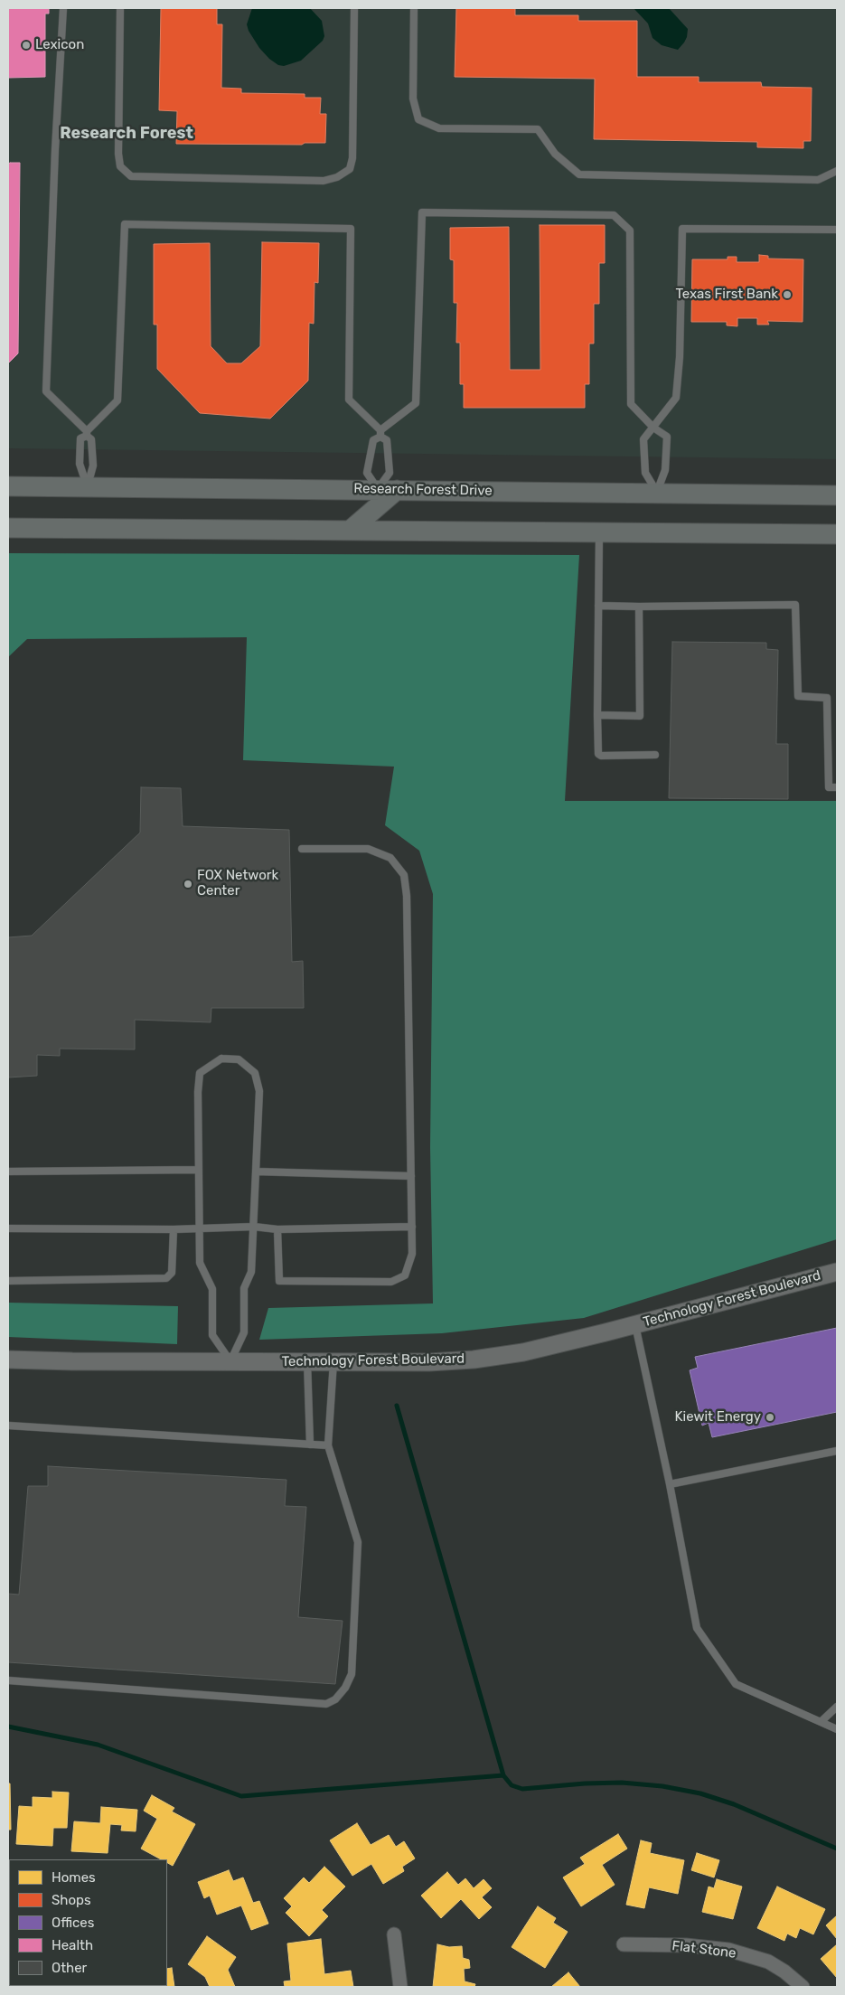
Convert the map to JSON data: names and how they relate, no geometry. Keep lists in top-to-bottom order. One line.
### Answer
{"streets":{"main road":["Research Forest Drive"],"street":["Technology Forest Boulevard","Flat Stone"]},"districts":["Research Forest"],"places":["Lexicon","Texas First Bank","FOX Network Center","Kiewit Energy"],"legend":["Homes","Shops","Offices","Health","Other"]}
